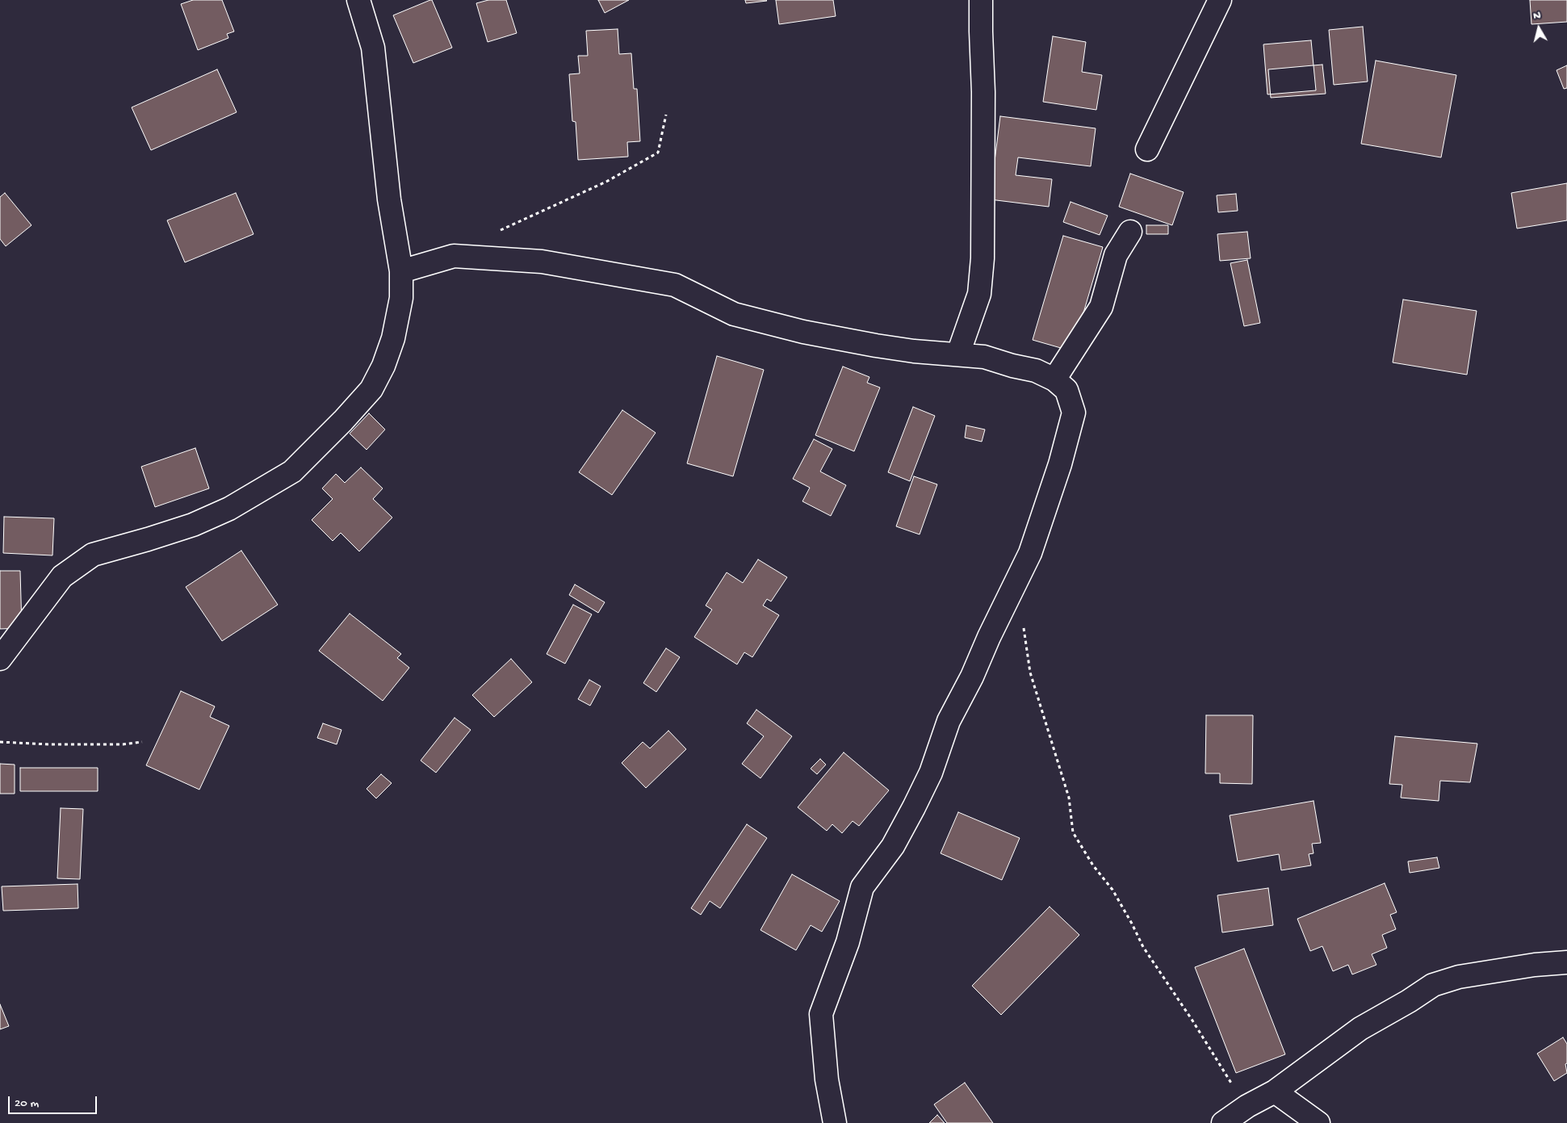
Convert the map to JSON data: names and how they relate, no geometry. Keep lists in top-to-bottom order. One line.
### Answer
{"scale_bar":"20 m","north":"top"}
